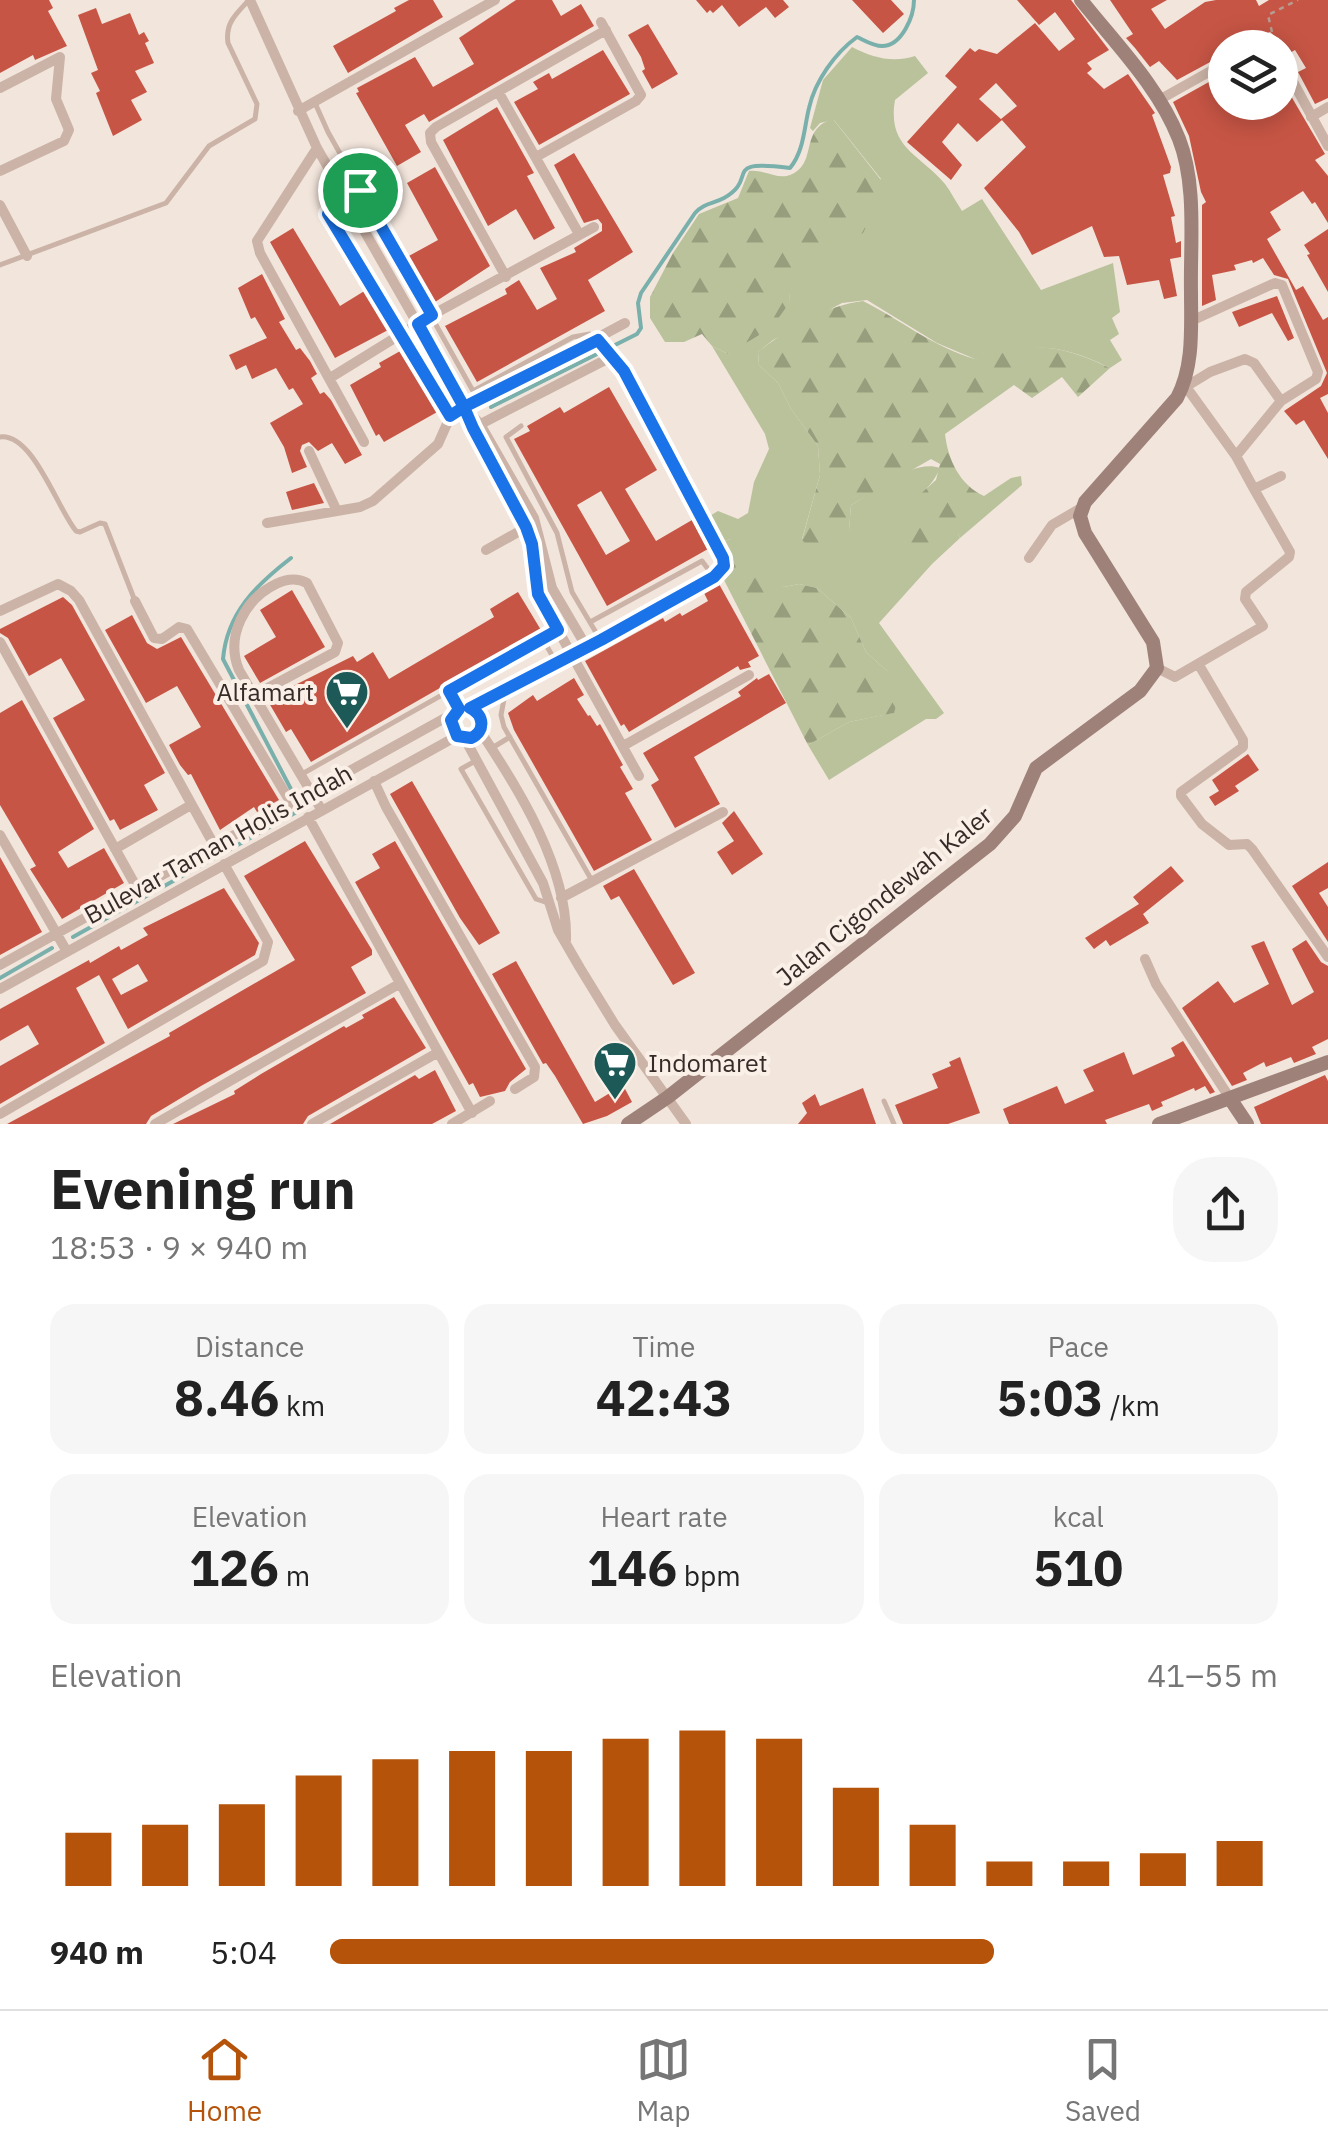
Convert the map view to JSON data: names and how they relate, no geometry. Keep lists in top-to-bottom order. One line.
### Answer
{"streets":{"main road":["Jalan Cigondewah Kaler"],"street":["Bulevar Taman Holis Indah"]},"places":{"supermarket":["Alfamart","Indomaret"]},"page":{"heading":["Evening run","18:53 · 9 × 940 m"],"stats":[["Distance","8.46 km"],["Time","42:43"],["Pace","5:03 /km"],["Elevation","126 m"],["Heart rate","146 bpm"],["kcal","510"]],"chart":["Elevation","41–55 m"],"list":[{"name":"940 m","note":"5:04"}],"tabs":["Home","Map","Saved"]}}
